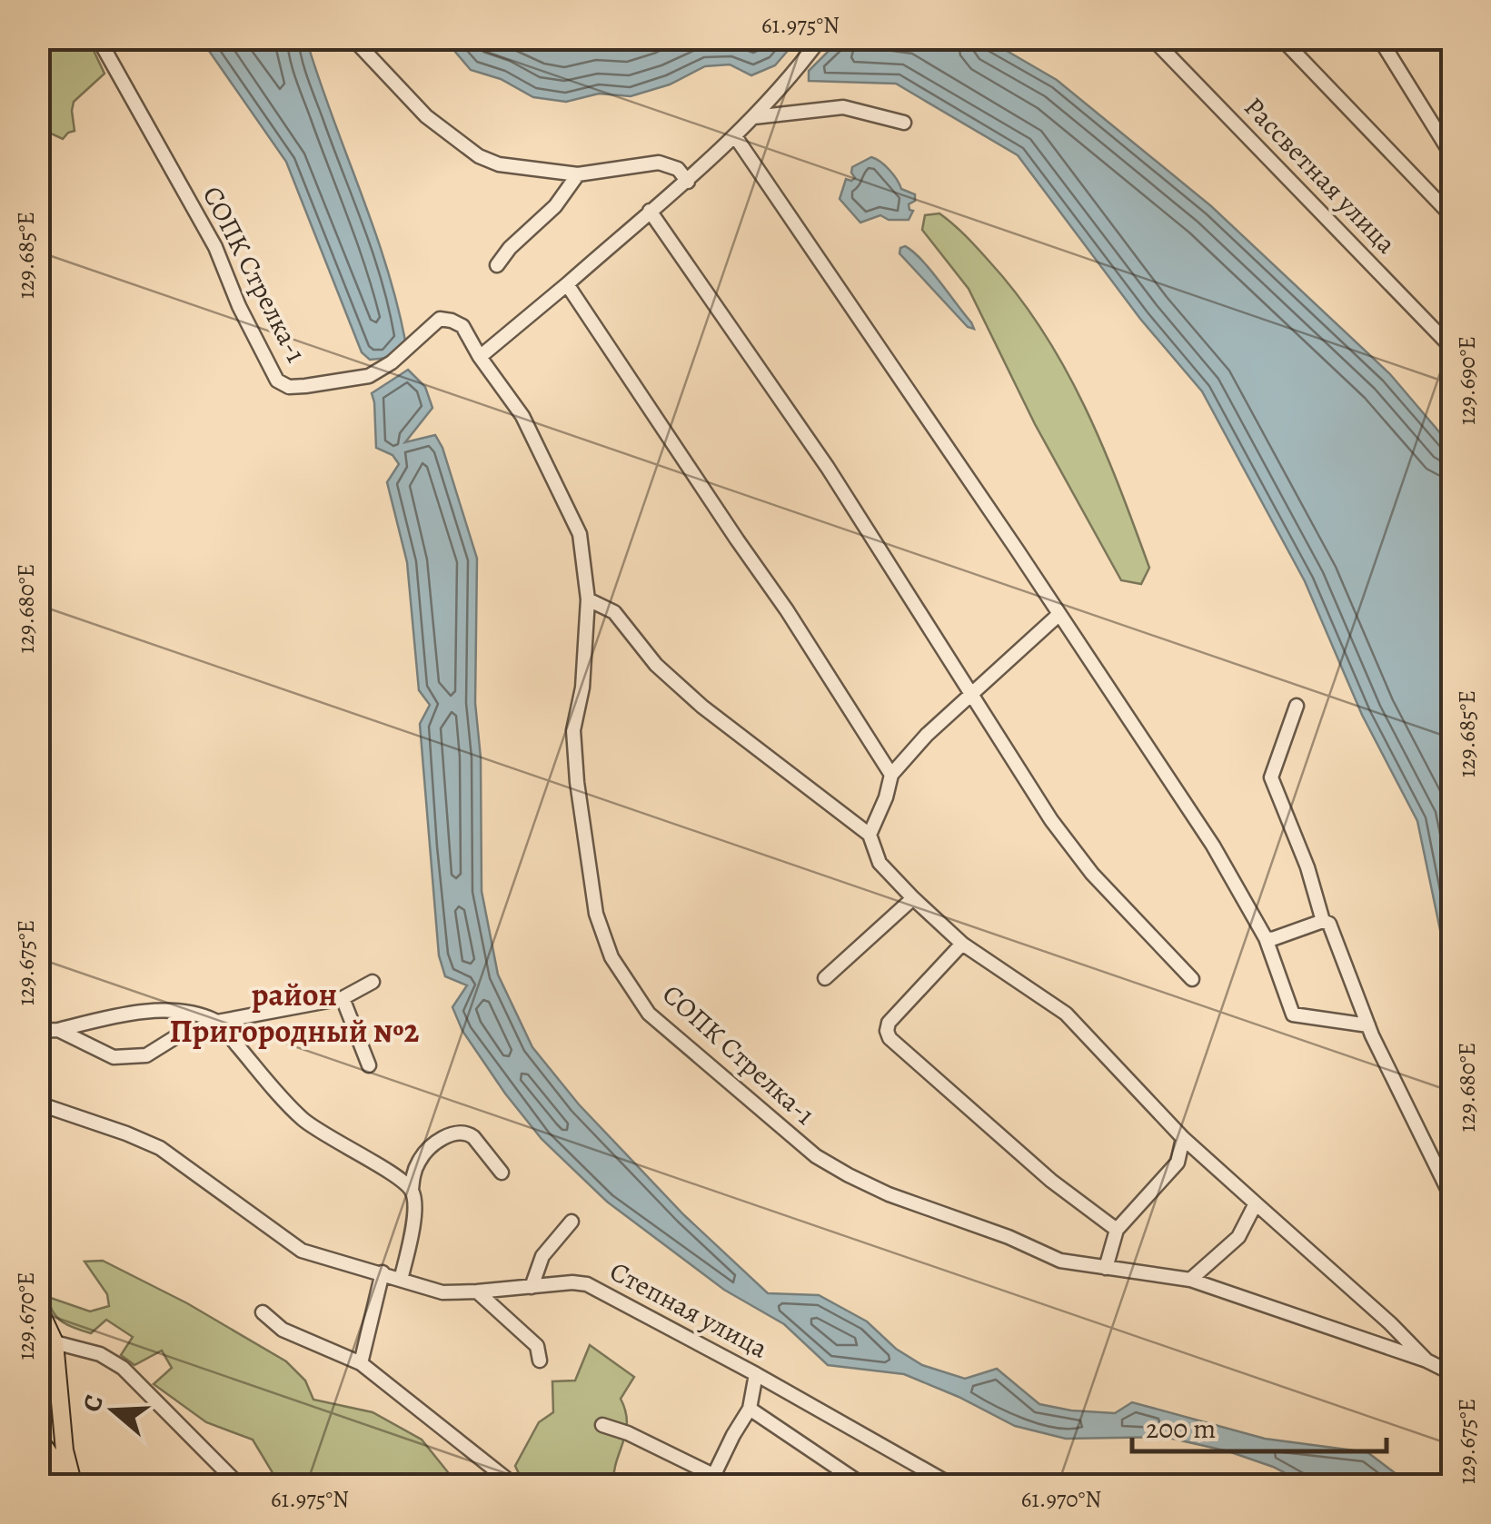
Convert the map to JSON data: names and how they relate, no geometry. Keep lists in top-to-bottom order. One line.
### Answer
{"streets":{"street":["Рассветная улица","СОПК Стрелка-1","Степная улица"]},"districts":["район Пригородный №2"],"scale_bar":"200 m","north":"left","coordinates":["61.975°N","129.685°E","129.690°E","129.680°E","129.675°E","129.670°E","61.970°N"]}
